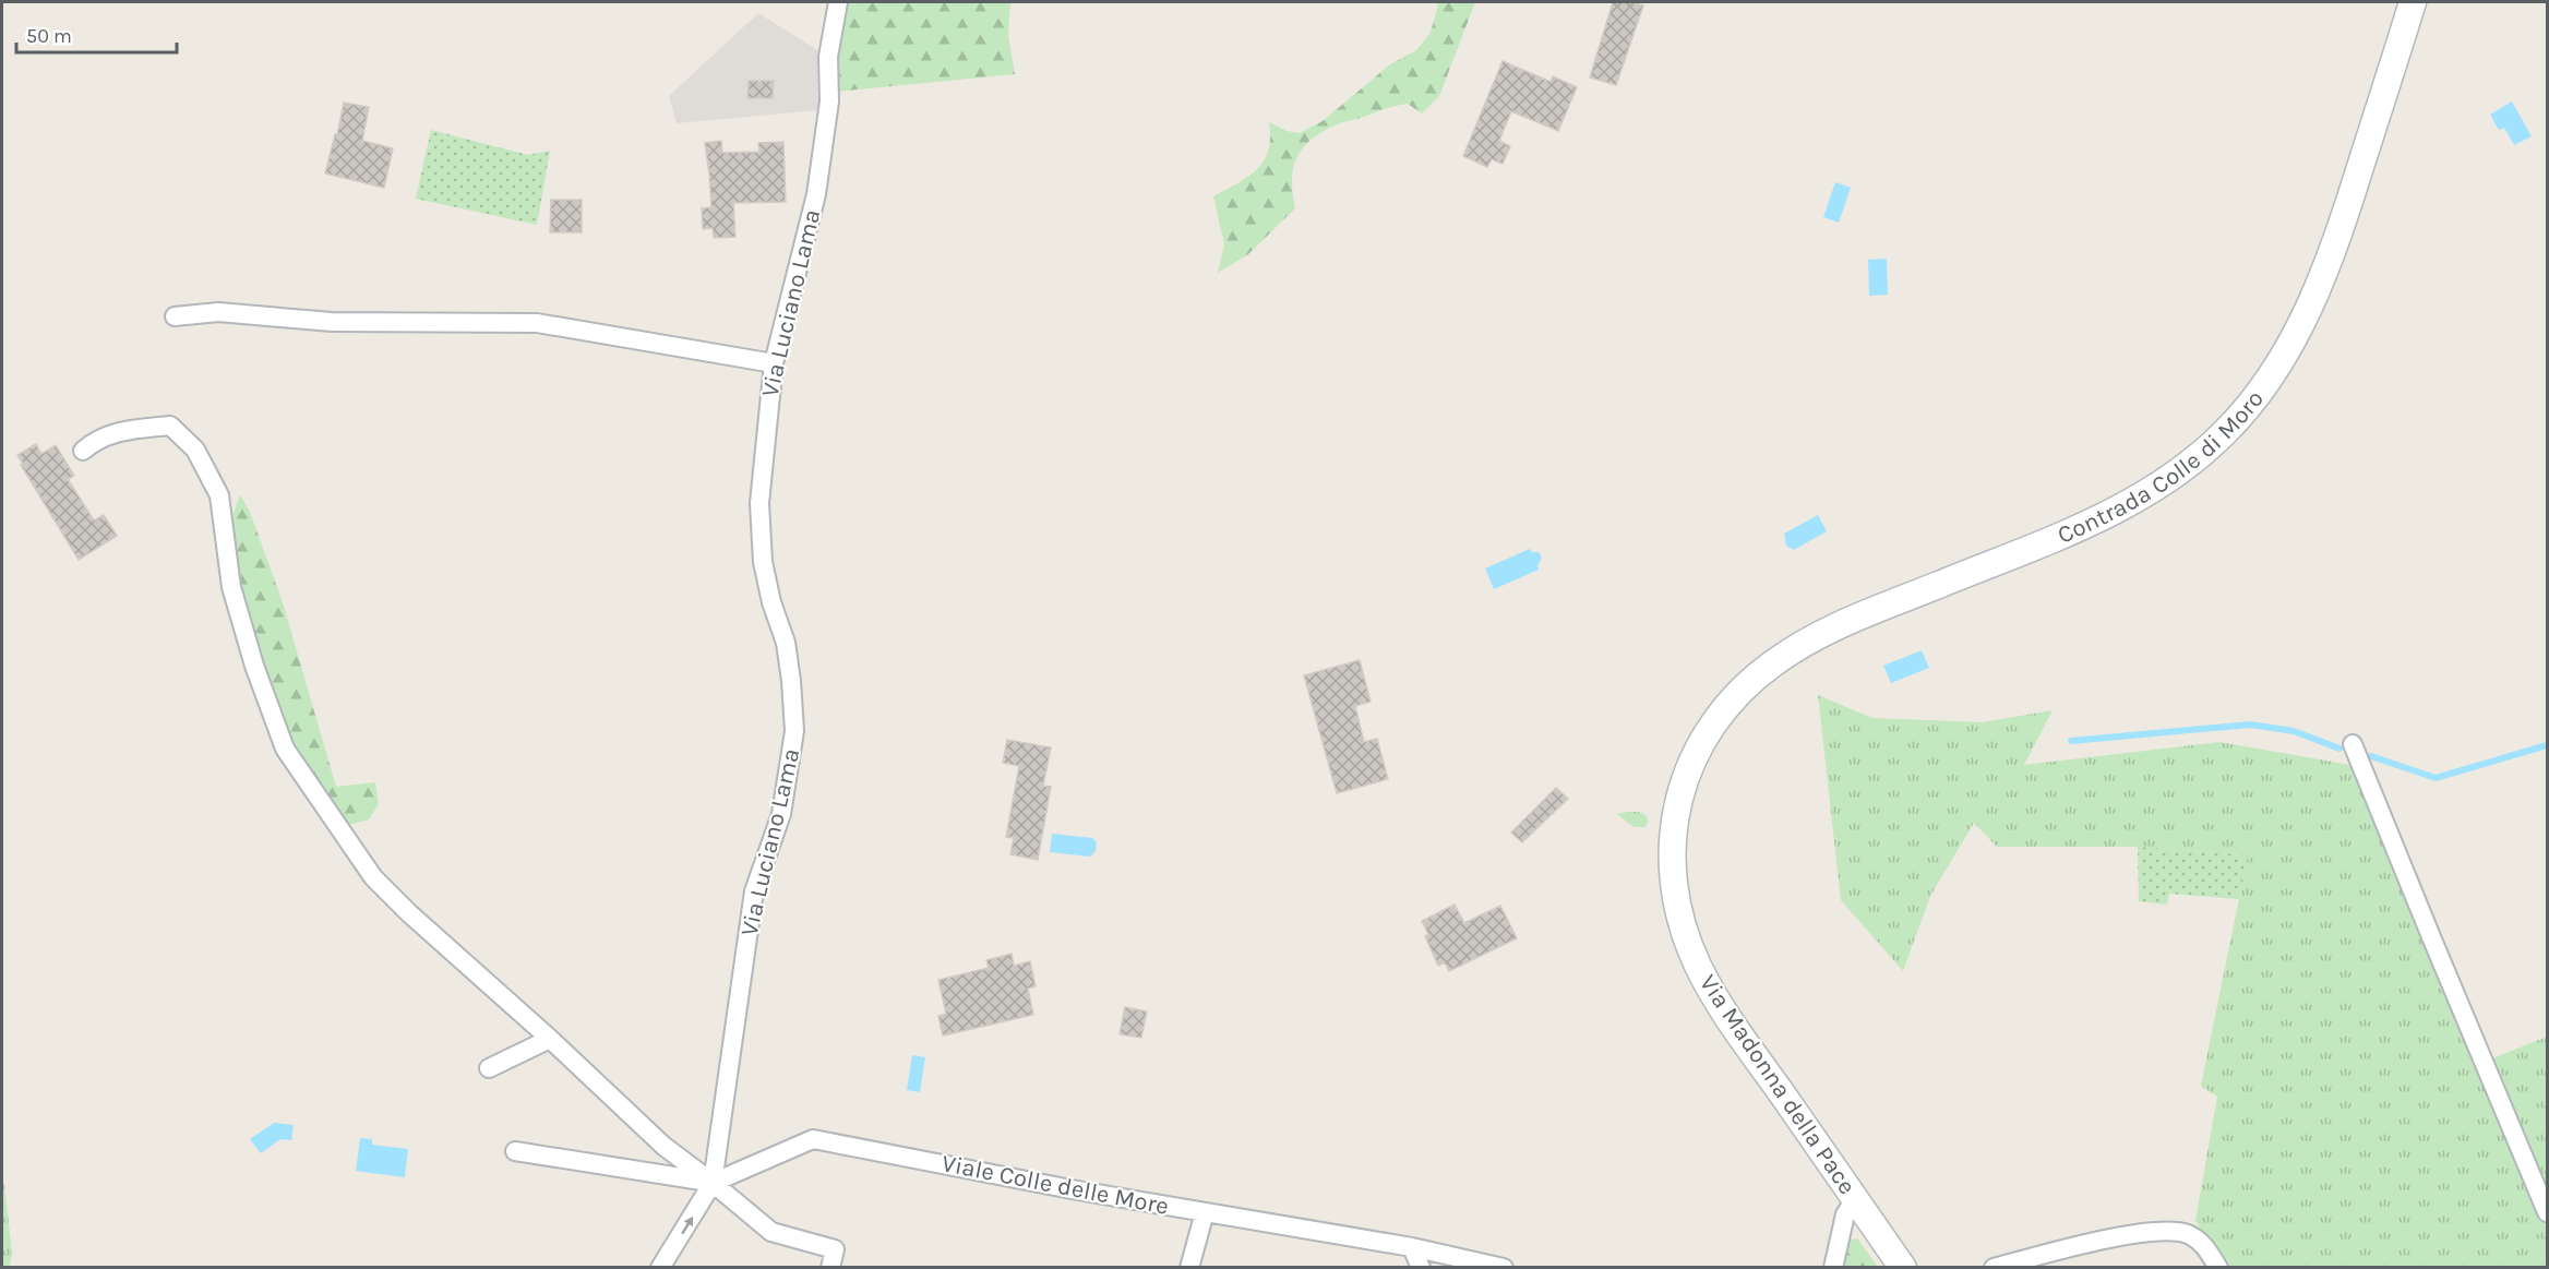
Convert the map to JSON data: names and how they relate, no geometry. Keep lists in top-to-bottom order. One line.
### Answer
{"streets":{"main road":["Contrada Colle di Moro","Via Madonna della Pace"],"street":["Via Luciano Lama","Viale Colle delle More"]},"crossings":[["Via Luciano Lama","Viale Colle delle More"],["Contrada Colle di Moro","Via Madonna della Pace"]],"scale_bar":"50 m"}
